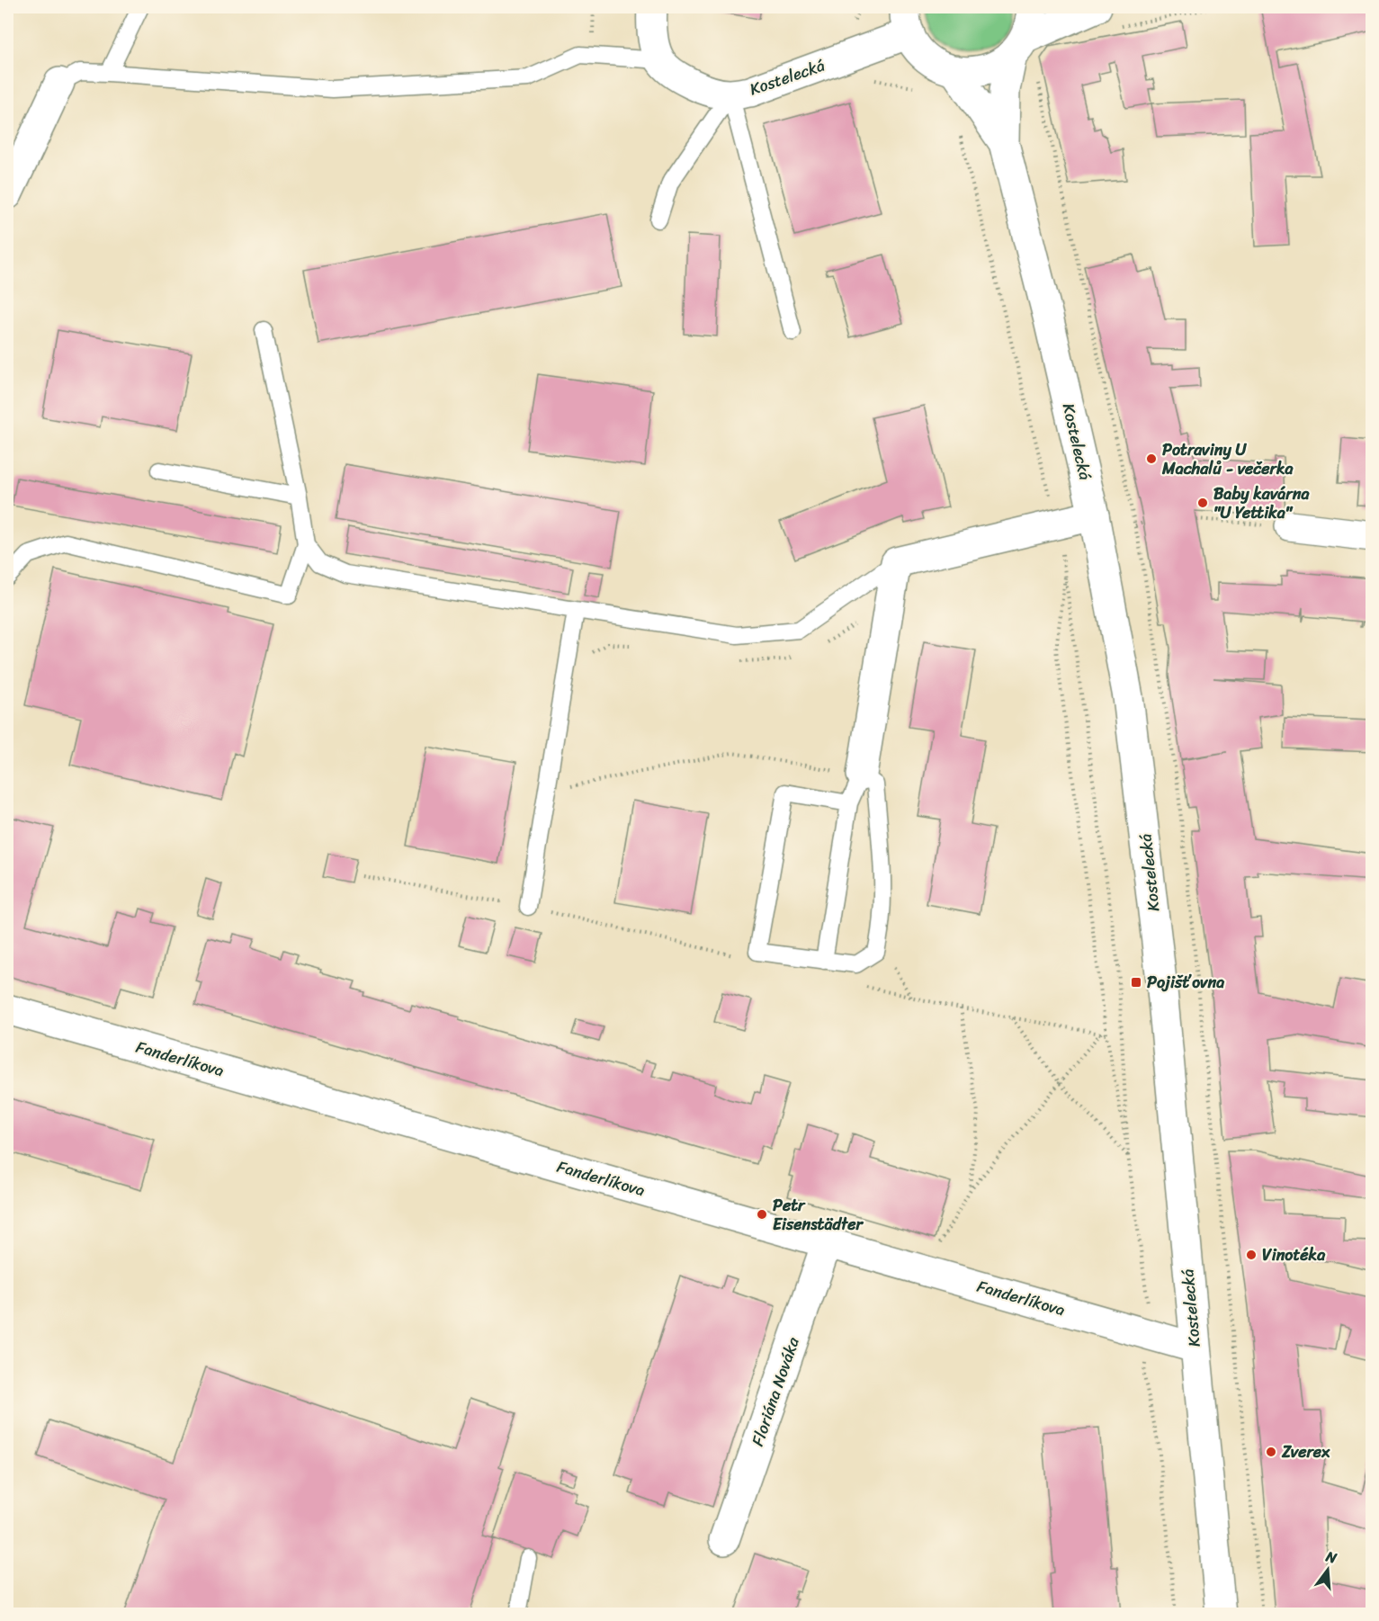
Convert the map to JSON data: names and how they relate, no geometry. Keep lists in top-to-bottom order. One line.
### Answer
{"streets":{"street":["Kostelecká","Fanderlíkova","Floriána Nováka"]},"crossings":[["Kostelecká","Fanderlíkova"],["Fanderlíkova","Floriána Nováka"]],"places":{"other":["Potraviny U Machalů - večerka","Baby kavárna \"U Yettika\"","Petr Eisenstädter","Vinotéka","Zverex"],"transit":["Pojišťovna"]},"north":"top"}
